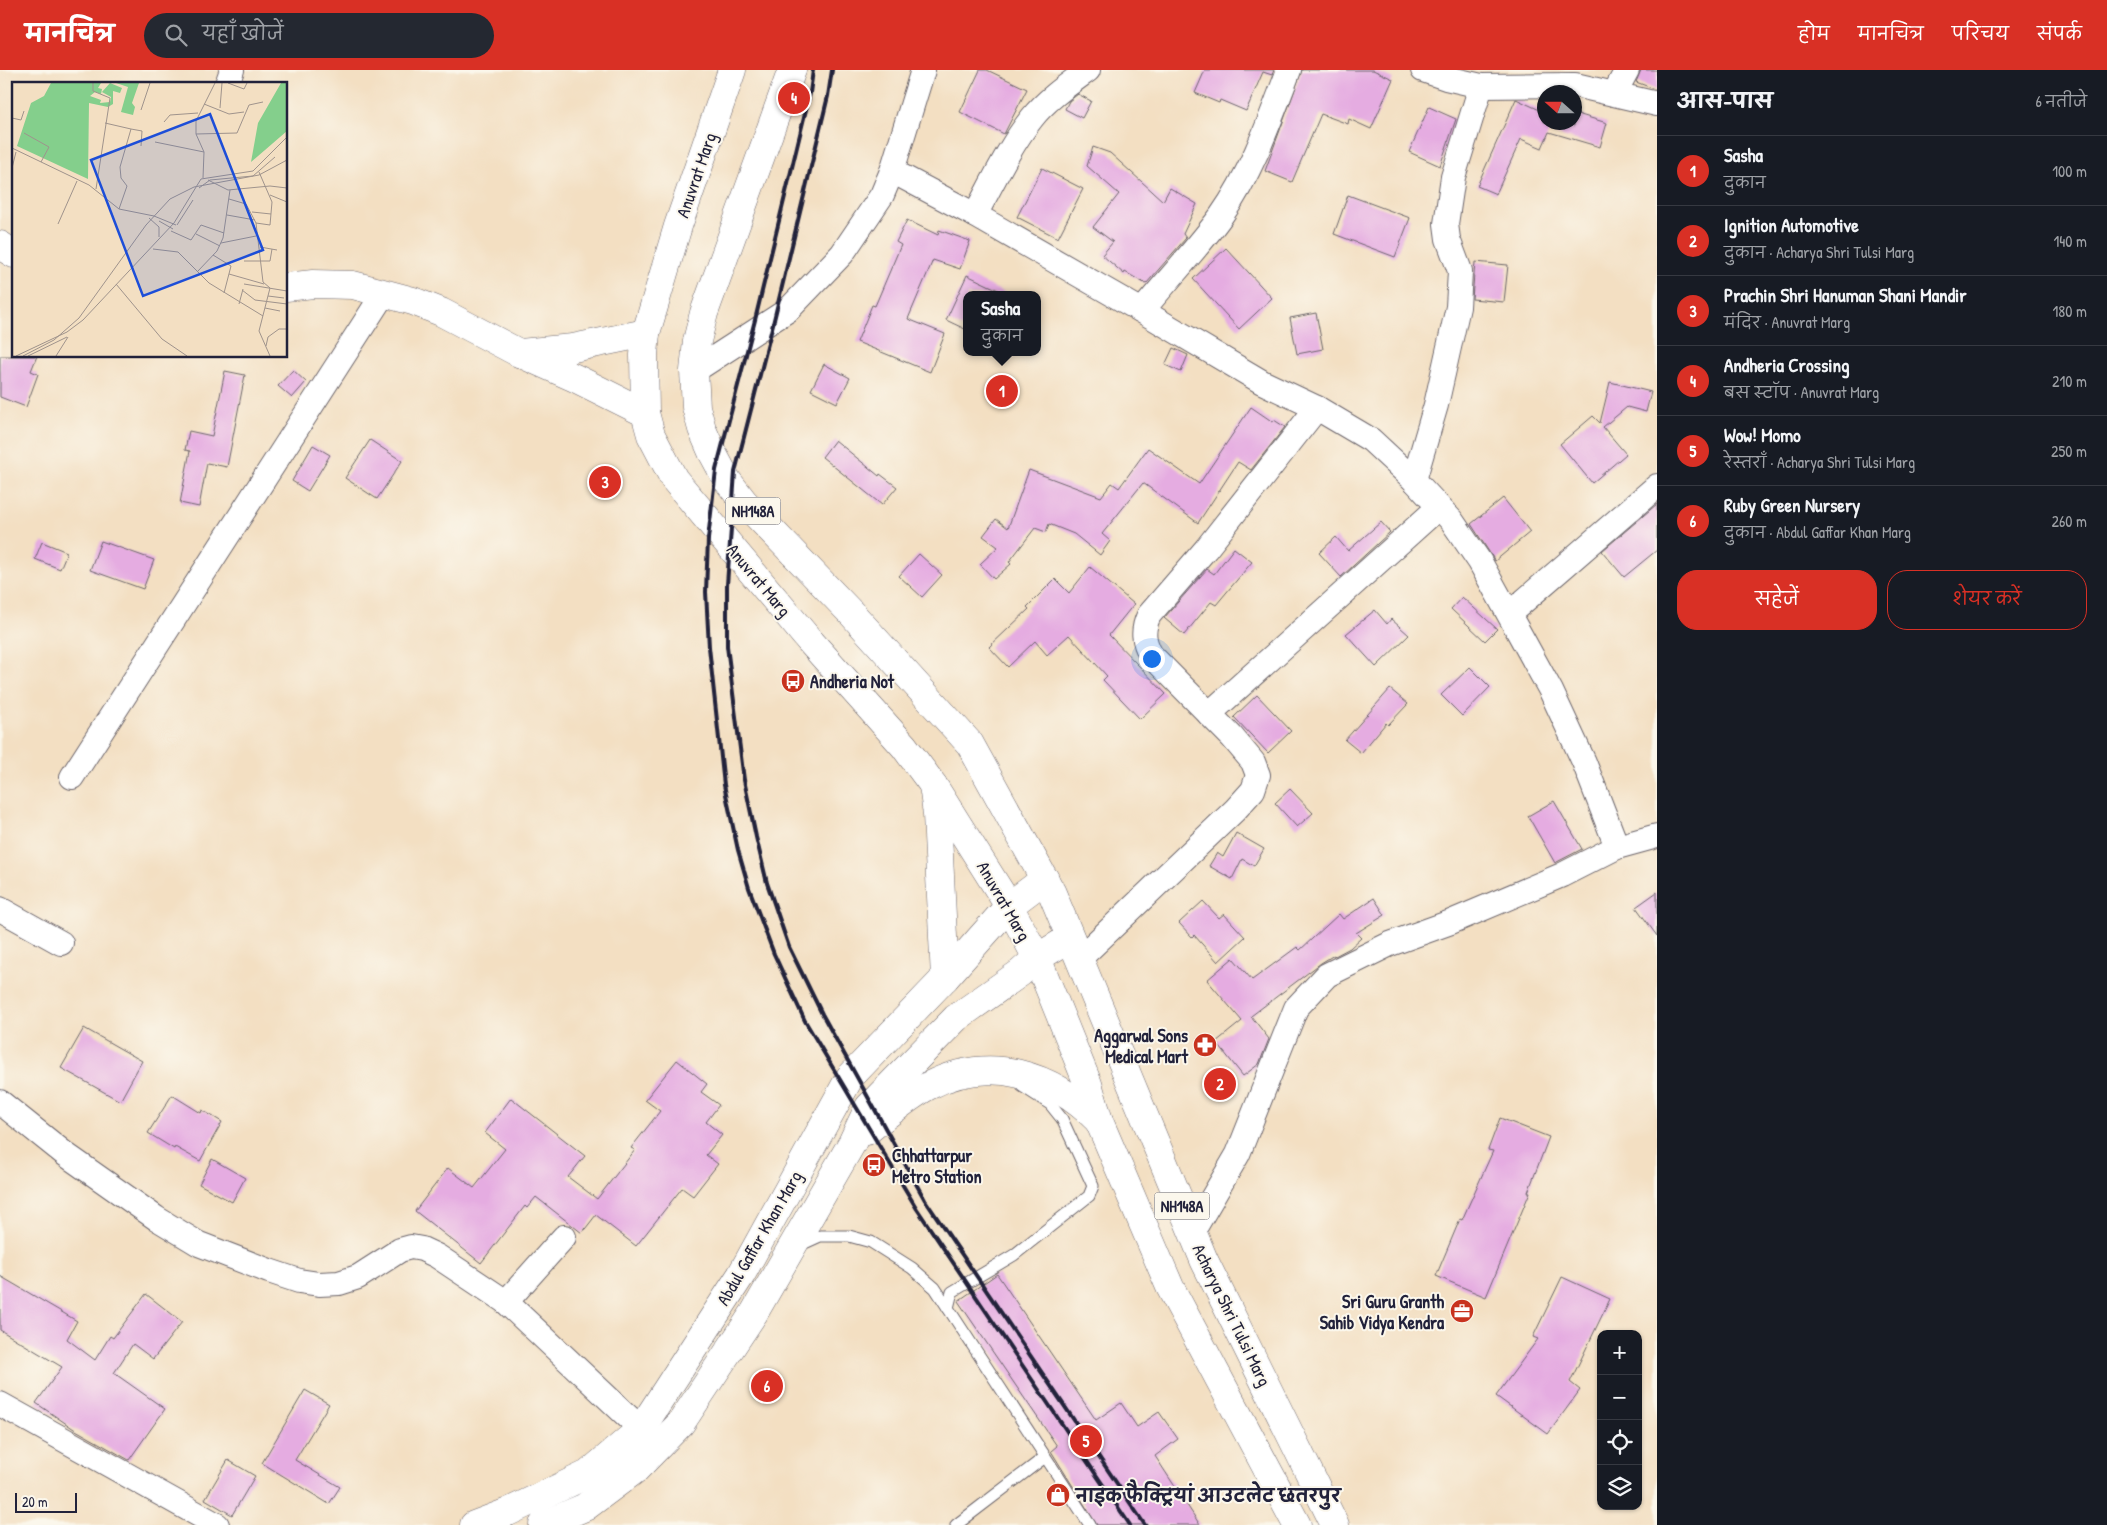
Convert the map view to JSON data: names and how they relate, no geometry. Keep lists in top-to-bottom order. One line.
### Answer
{"streets":{"main road":["Anuvrat Marg","NH148A","Abdul Gaffar Khan Marg","Acharya Shri Tulsi Marg"]},"crossings":[["Anuvrat Marg","NH148A"],["Anuvrat Marg","Abdul Gaffar Khan Marg"],["NH148A","Abdul Gaffar Khan Marg"],["NH148A","Acharya Shri Tulsi Marg"],["Abdul Gaffar Khan Marg","Acharya Shri Tulsi Marg"]],"places":{"bus stop":["Andheria Not","Chhattarpur Metro Station"],"pharmacy":["Aggarwal Sons Medical Mart"],"office":["Sri Guru Granth Sahib Vidya Kendra"],"shop":["नाइक फैक्ट्रियां आउटलेट छतरपुर"]},"scale_bar":"20 m","north":"left","page":{"header":"मानचित्र","search":"यहाँ खोजें","nav":["होम","मानचित्र","परिचय","संपर्क"],"heading":["आस-पास","6 नतीजे"],"pins":["4","1","3","2","6","5"],"list":[{"mark":"1","name":"Sasha","note":"दुकान","value":"100 m"},{"mark":"2","name":"Ignition Automotive","note":"दुकान · Acharya Shri Tulsi Marg","value":"140 m"},{"mark":"3","name":"Prachin Shri Hanuman Shani Mandir","note":"मंदिर · Anuvrat Marg","value":"180 m"},{"mark":"4","name":"Andheria Crossing","note":"बस स्टॉप · Anuvrat Marg","value":"210 m"},{"mark":"5","name":"Wow! Momo","note":"रेस्तराँ · Acharya Shri Tulsi Marg","value":"250 m"},{"mark":"6","name":"Ruby Green Nursery","note":"दुकान · Abdul Gaffar Khan Marg","value":"260 m"}],"popup":["Sasha","दुकान"],"buttons":["सहेजें","शेयर करें"],"map_buttons":["+","−"],"scale":"20 m"}}
